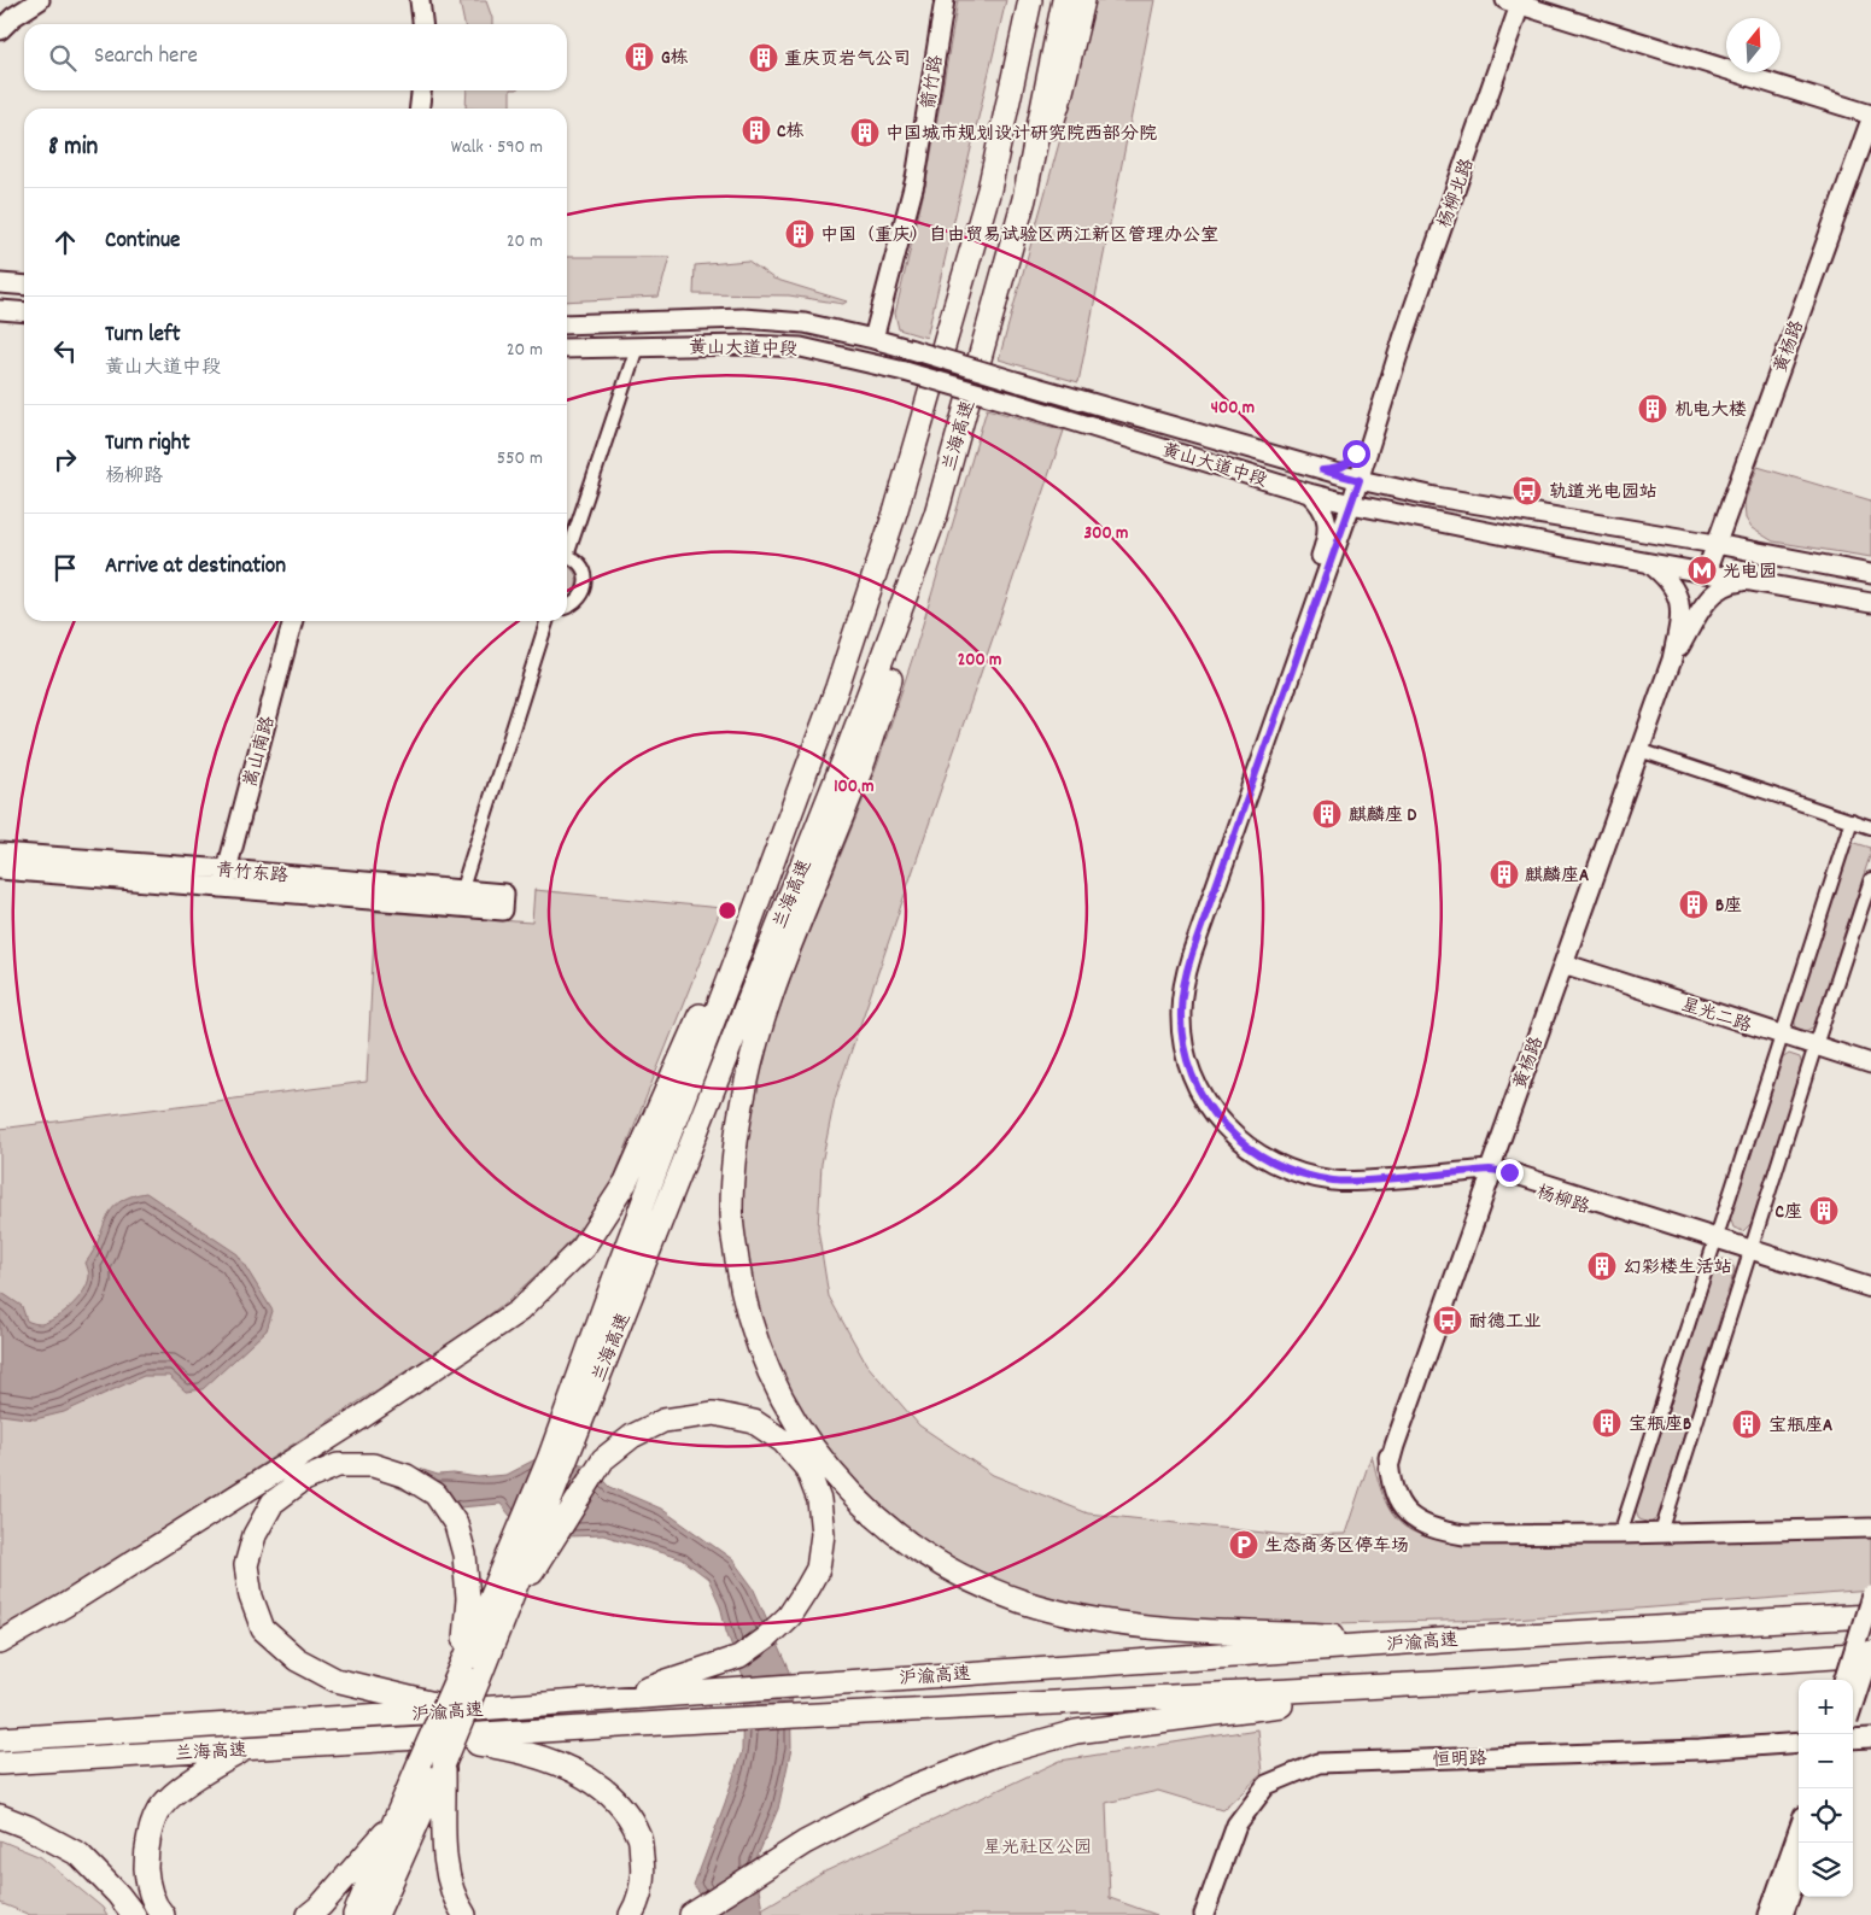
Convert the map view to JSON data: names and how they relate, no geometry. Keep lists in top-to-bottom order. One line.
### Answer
{"streets":{"highway":["兰海高速","沪渝高速"],"street":["箭竹路","杨柳北路","黄杨路","黄山大道中段","嵩山南路","青竹东路","星光二路","杨柳路","恒明路"]},"crossings":[["箭竹路","黄山大道中段"],["杨柳北路","杨柳路"],["黄杨路","黄山大道中段"],["黄杨路","星光二路"],["黄杨路","杨柳路"],["黄山大道中段","杨柳路"],["兰海高速","沪渝高速"],["嵩山南路","青竹东路"]],"parks":["星光社区公园"],"places":{"building":["G栋","重庆页岩气公司","C栋","中国城市规划设计研究院西部分院","中国（重庆）自由贸易试验区两江新区管理办公室","机电大楼","麒麟座 D","麒麟座A","B座","C座","幻彩楼生活站","宝瓶座B","宝瓶座A"],"bus stop":["轨道光电园站","耐德工业"],"metro station":["光电园"],"parking":["生态商务区停车场"]},"north":"top","page":{"search":"Search here","heading":["8 min","Walk · 590 m"],"list":[["Continue","20 m"],["Turn left","黄山大道中段","20 m"],["Turn right","杨柳路","550 m"],"Arrive at destination"],"map_buttons":["+","−"]},"rings":["400 m","300 m","200 m","100 m"]}
